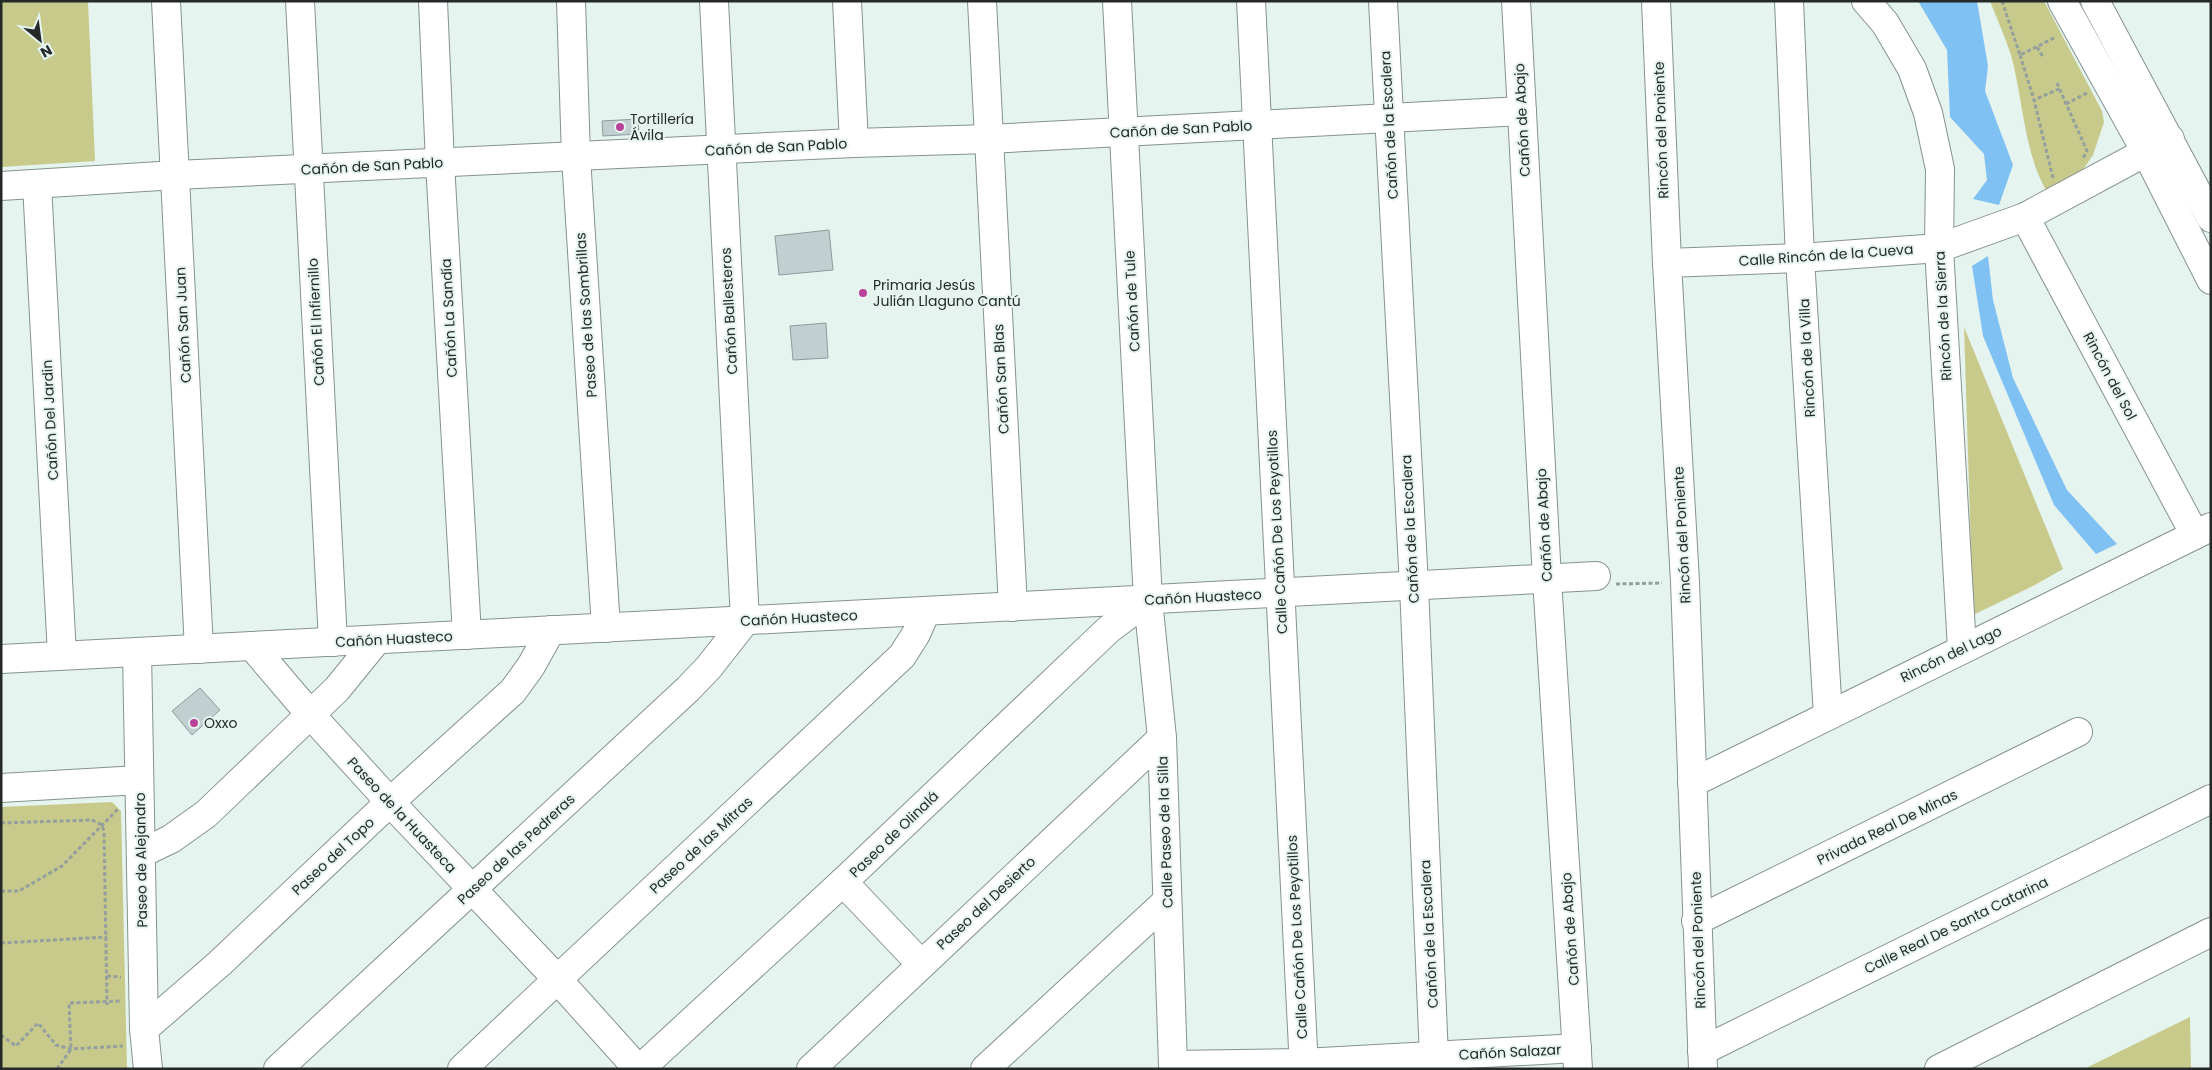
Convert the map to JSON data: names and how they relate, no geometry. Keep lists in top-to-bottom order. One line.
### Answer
{"streets":{"street":["Cañón de Abajo","Cañón de la Escalera","Cañón de San Pablo","Rincón del Poniente","Calle Rincón de la Cueva","Cañón de Tule","Cañón Ballesteros","Paseo de las Sombrillas","Rincón de la Sierra","Cañón La Sandía","Cañón El Infiernillo","Cañón San Juan","Rincón de la Villa","Rincón del Sol","Cañón San Blas","Cañón Del Jardin","Calle Cañón De Los Peyotillos","Cañón Huasteco","Rincón del Lago","Paseo de la Huasteca","Privada Real De Minas","Calle Paseo de la Silla","Paseo de Olinalá","Paseo de las Mitras","Paseo de las Pedreras","Paseo del Topo","Paseo de Alejandro","Paseo del Desierto","Calle Real De Santa Catarina","Cañón Salazar"]},"crossings":[["Cañón de Abajo","Cañón de San Pablo"],["Cañón de Abajo","Cañón Huasteco"],["Cañón de Abajo","Cañón Salazar"],["Cañón de la Escalera","Cañón de San Pablo"],["Cañón de la Escalera","Cañón Huasteco"],["Cañón de la Escalera","Cañón Salazar"],["Cañón de San Pablo","Cañón de Tule"],["Cañón de San Pablo","Cañón Ballesteros"],["Cañón de San Pablo","Paseo de las Sombrillas"],["Cañón de San Pablo","Cañón La Sandía"],["Cañón de San Pablo","Cañón El Infiernillo"],["Cañón de San Pablo","Cañón San Juan"],["Cañón de San Pablo","Cañón San Blas"],["Cañón de San Pablo","Cañón Del Jardin"],["Cañón de San Pablo","Calle Cañón De Los Peyotillos"],["Rincón del Poniente","Calle Rincón de la Cueva"],["Rincón del Poniente","Rincón del Lago"],["Rincón del Poniente","Privada Real De Minas"],["Rincón del Poniente","Calle Real De Santa Catarina"],["Calle Rincón de la Cueva","Rincón de la Sierra"],["Calle Rincón de la Cueva","Rincón de la Villa"],["Calle Rincón de la Cueva","Rincón del Sol"],["Cañón de Tule","Cañón Huasteco"],["Cañón de Tule","Calle Paseo de la Silla"],["Cañón de Tule","Paseo de Olinalá"],["Cañón Ballesteros","Cañón Huasteco"],["Cañón Ballesteros","Paseo de las Pedreras"],["Paseo de las Sombrillas","Cañón Huasteco"],["Rincón de la Sierra","Rincón del Lago"],["Cañón La Sandía","Cañón Huasteco"],["Cañón El Infiernillo","Cañón Huasteco"],["Cañón San Juan","Cañón Huasteco"],["Rincón de la Villa","Rincón del Lago"],["Rincón del Sol","Rincón del Lago"],["Cañón San Blas","Cañón Huasteco"],["Cañón Del Jardin","Cañón Huasteco"],["Calle Cañón De Los Peyotillos","Cañón Huasteco"],["Calle Cañón De Los Peyotillos","Cañón Salazar"],["Cañón Huasteco","Paseo de la Huasteca"],["Cañón Huasteco","Calle Paseo de la Silla"],["Cañón Huasteco","Paseo de Olinalá"],["Cañón Huasteco","Paseo de las Mitras"],["Cañón Huasteco","Paseo de las Pedreras"],["Cañón Huasteco","Paseo del Topo"],["Cañón Huasteco","Paseo de Alejandro"],["Paseo de la Huasteca","Paseo de Olinalá"],["Paseo de la Huasteca","Paseo de las Mitras"],["Paseo de la Huasteca","Paseo de las Pedreras"],["Paseo de la Huasteca","Paseo del Topo"],["Calle Paseo de la Silla","Paseo de Olinalá"],["Calle Paseo de la Silla","Paseo del Desierto"],["Calle Paseo de la Silla","Cañón Salazar"],["Paseo del Topo","Paseo de Alejandro"]],"places":["Tortillería Ávila","Primaria Jesús Julián Llaguno Cantú","Oxxo"],"north":"bottom right"}
